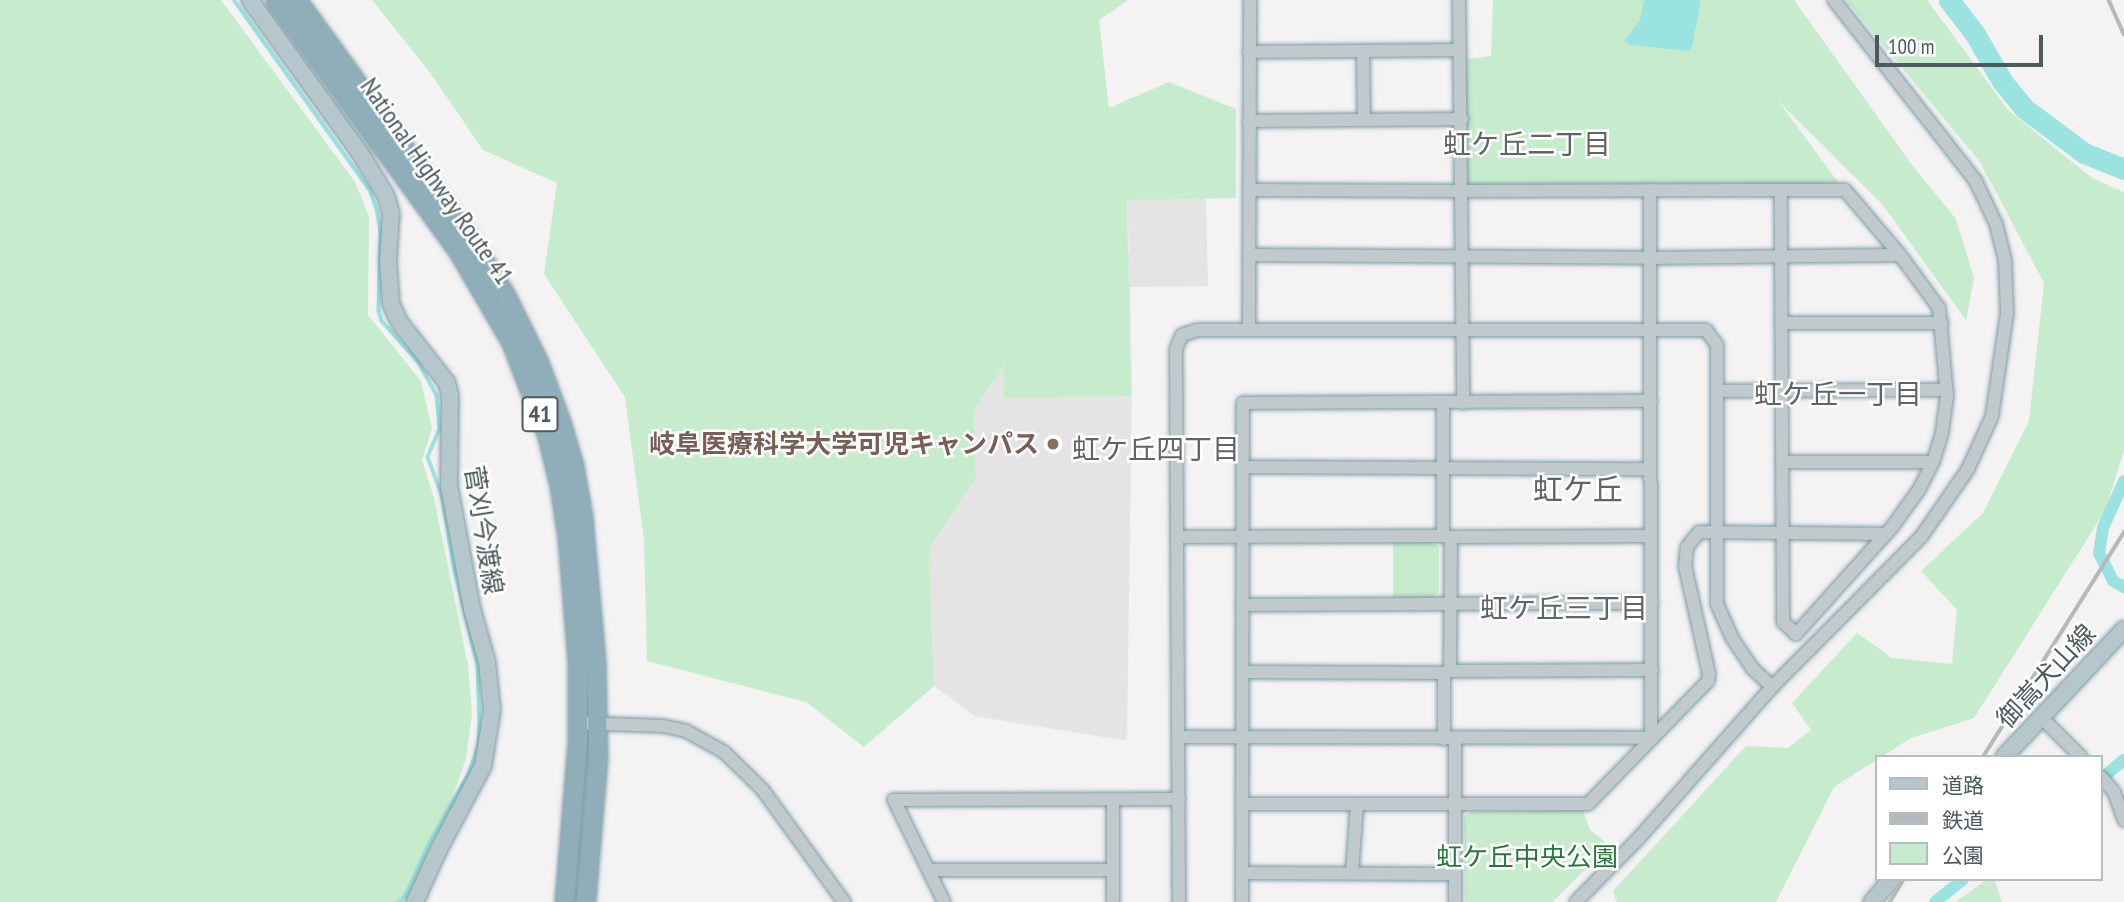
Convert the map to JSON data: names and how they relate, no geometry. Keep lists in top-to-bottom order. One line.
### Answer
{"streets":{"highway":["National Highway Route 41","41"],"main road":["菅刈今渡線","御嵩犬山線"]},"districts":["虹ケ丘二丁目","虹ケ丘一丁目","虹ケ丘四丁目","虹ケ丘","虹ケ丘三丁目"],"parks":["虹ケ丘中央公園"],"places":["岐阜医療科学大学可児キャンパス"],"legend":["道路","鉄道","公園"],"scale_bar":"100 m"}
